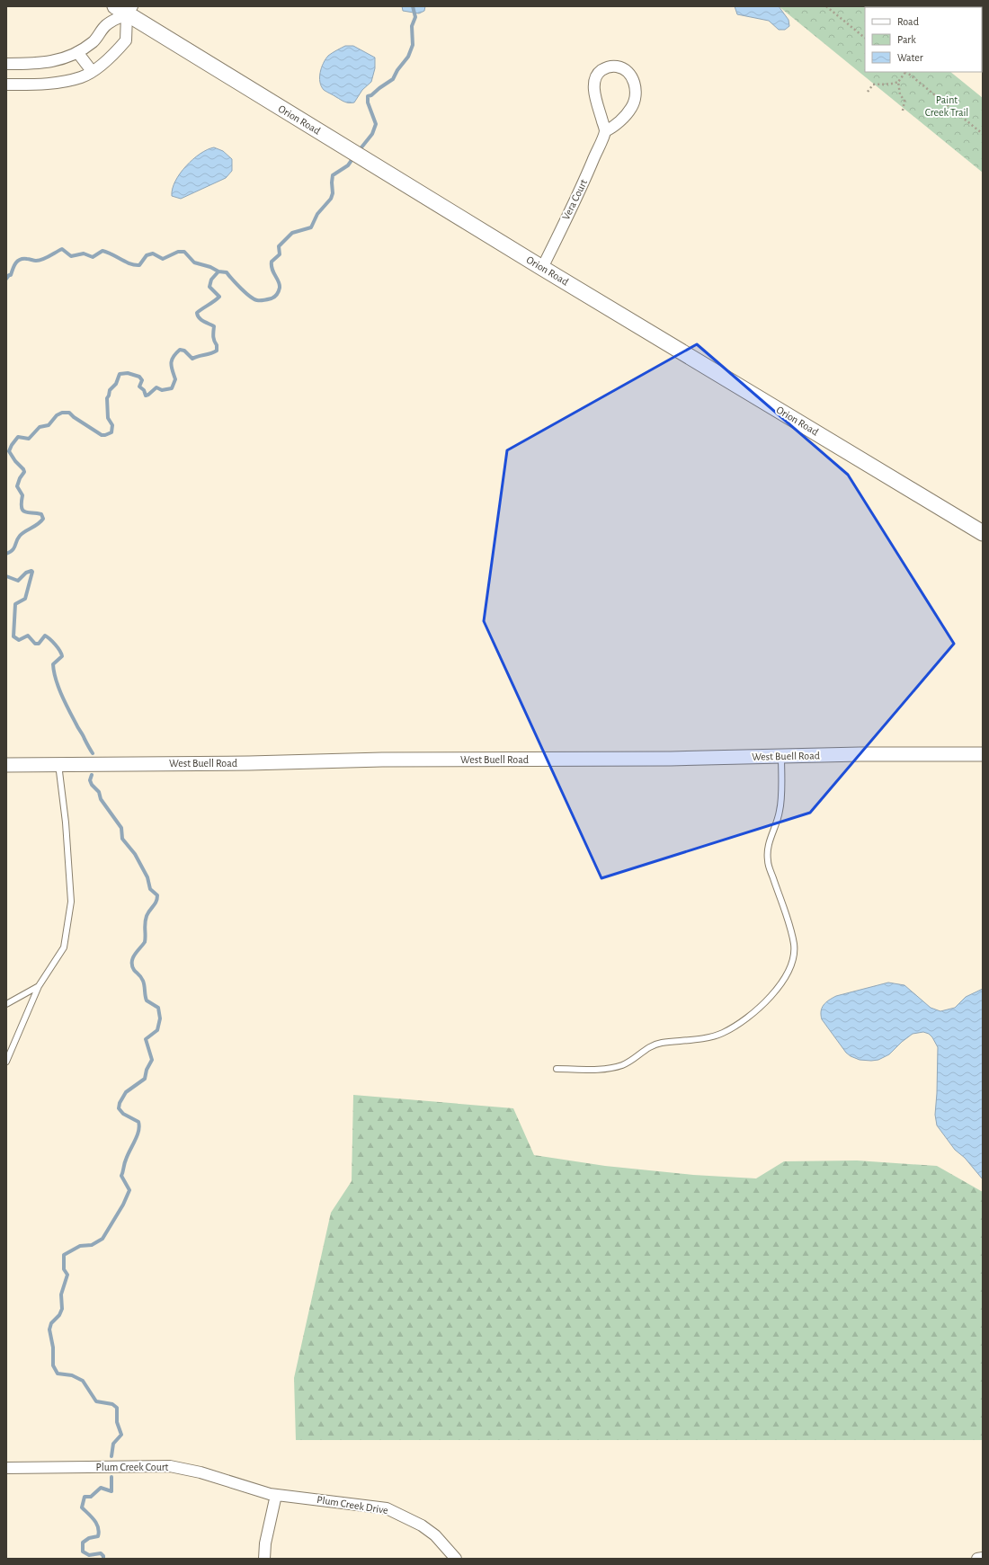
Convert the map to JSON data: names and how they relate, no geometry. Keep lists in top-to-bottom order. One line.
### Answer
{"streets":{"main road":["Orion Road"],"street":["Vera Court","West Buell Road","Plum Creek Court","Plum Creek Drive"]},"crossings":[["Orion Road","Vera Court"],["Plum Creek Court","Plum Creek Drive"]],"parks":["Paint Creek Trail"],"legend":["Road","Park","Water"]}
